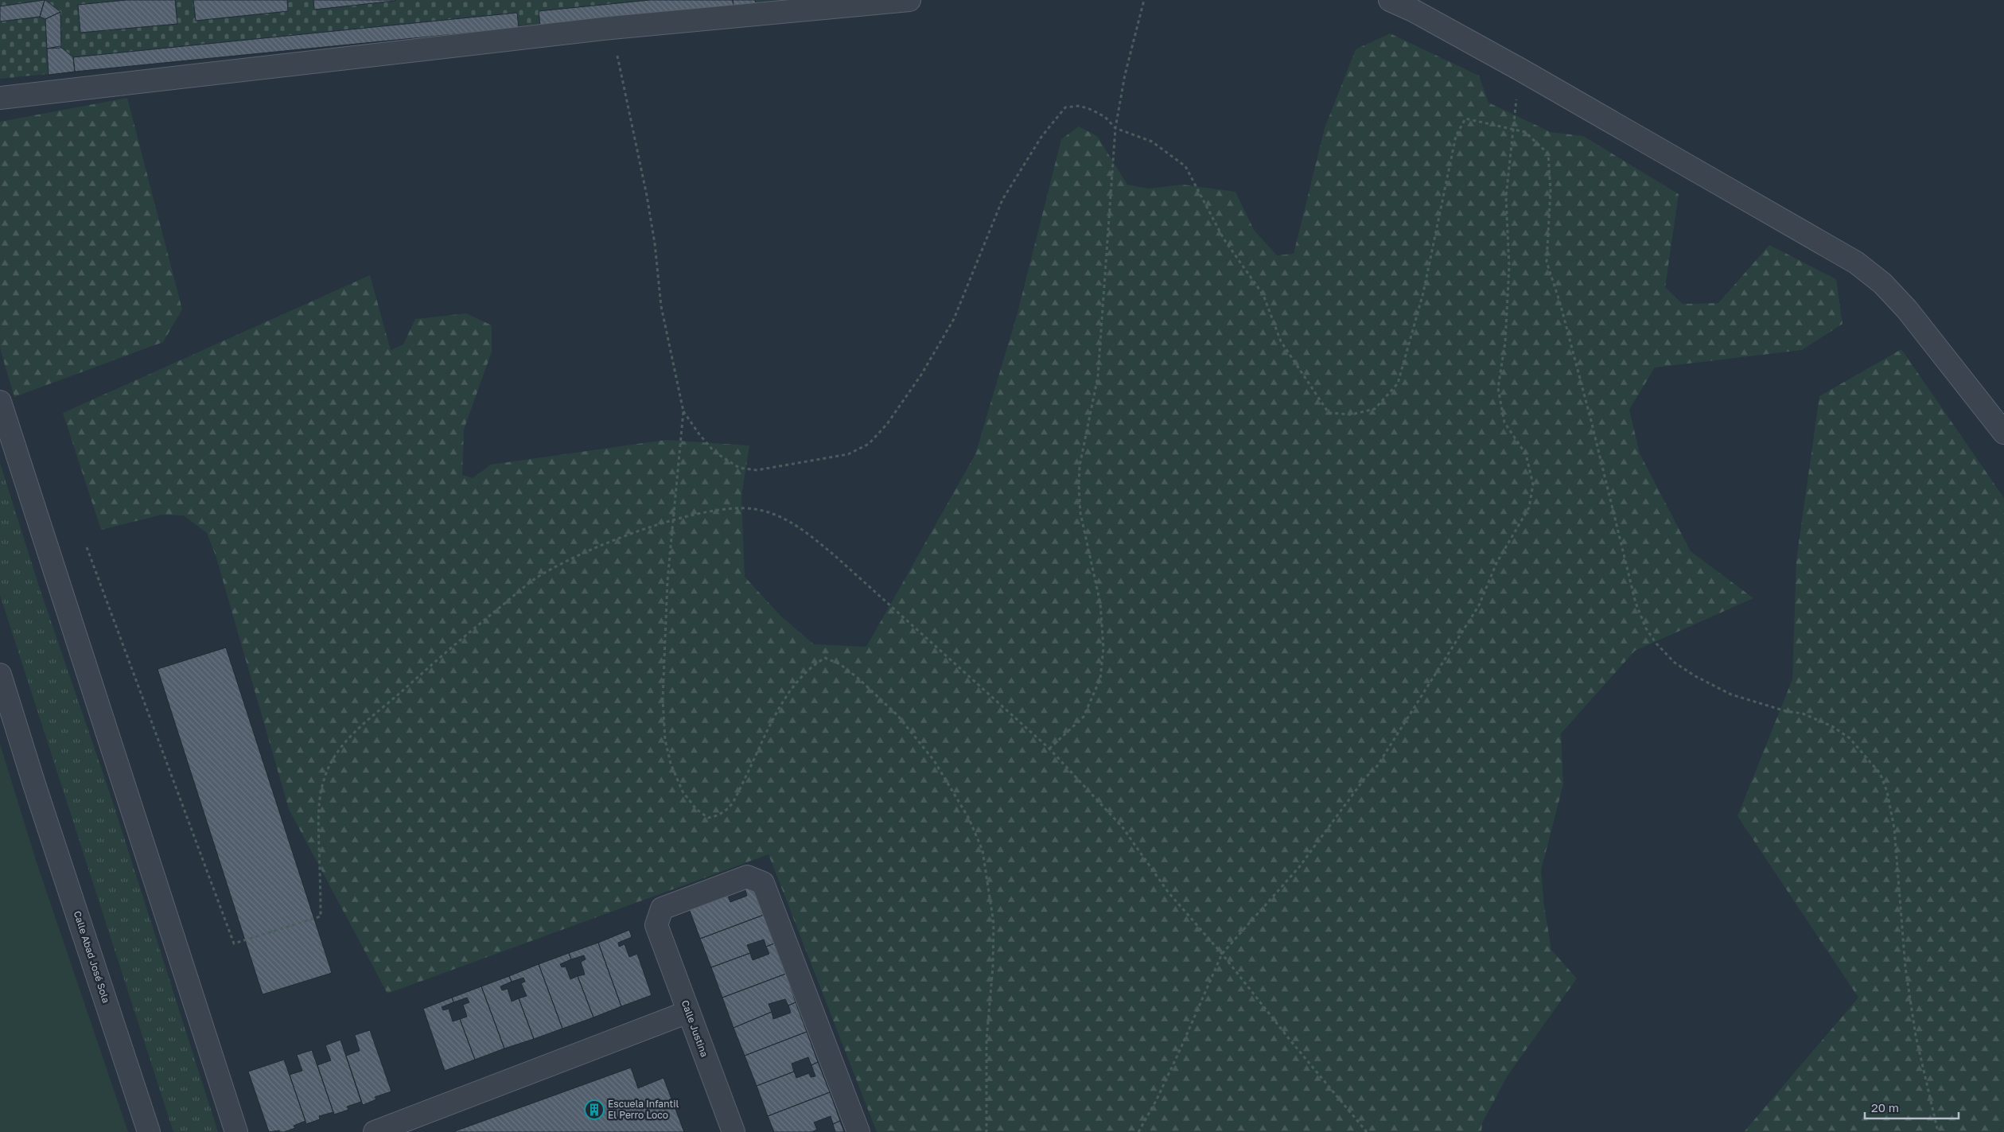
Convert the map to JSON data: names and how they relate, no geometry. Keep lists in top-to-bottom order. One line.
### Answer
{"streets":{"street":["Calle Abad José Sola","Calle Justina"]},"places":{"building":["Escuela Infantil El Perro Loco"]},"scale_bar":"20 m"}
